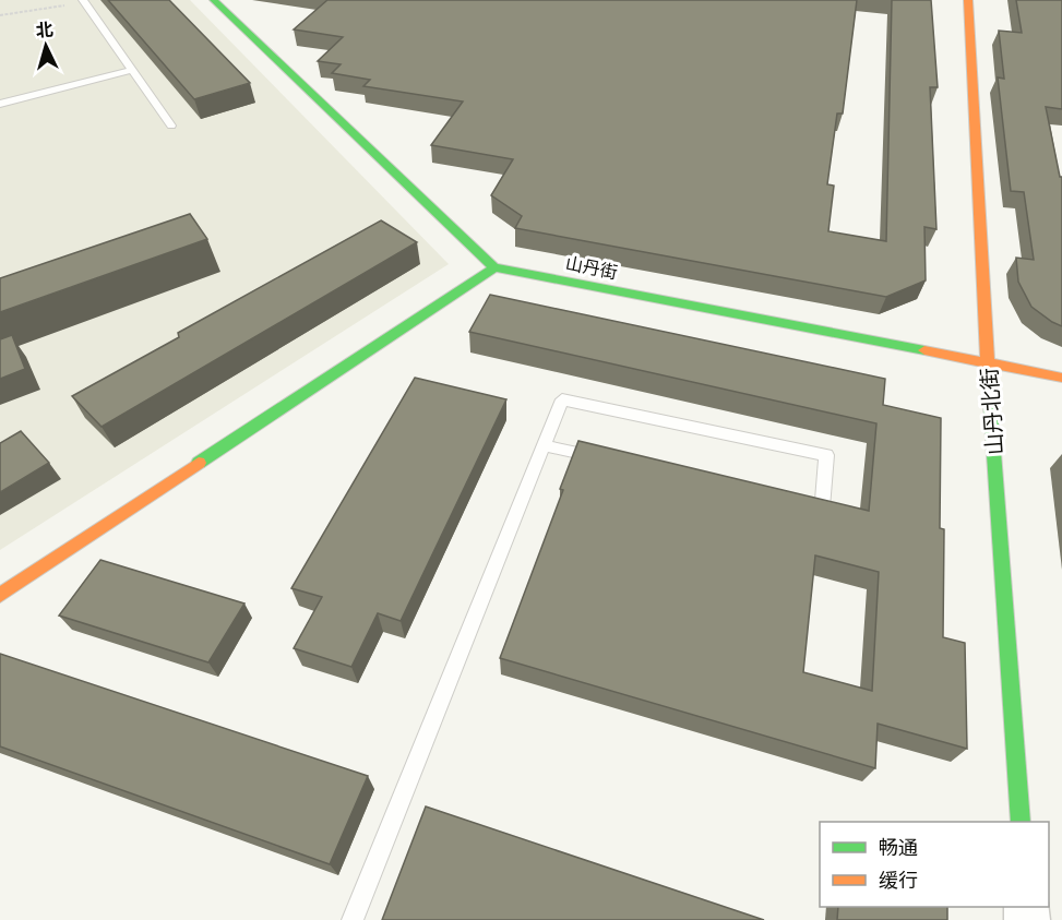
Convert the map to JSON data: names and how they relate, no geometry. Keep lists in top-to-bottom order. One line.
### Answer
{"streets":{"street":["山丹街","山丹北街"]},"crossings":[["山丹街","山丹北街"]],"legend":["畅通","缓行"],"north":"top"}
